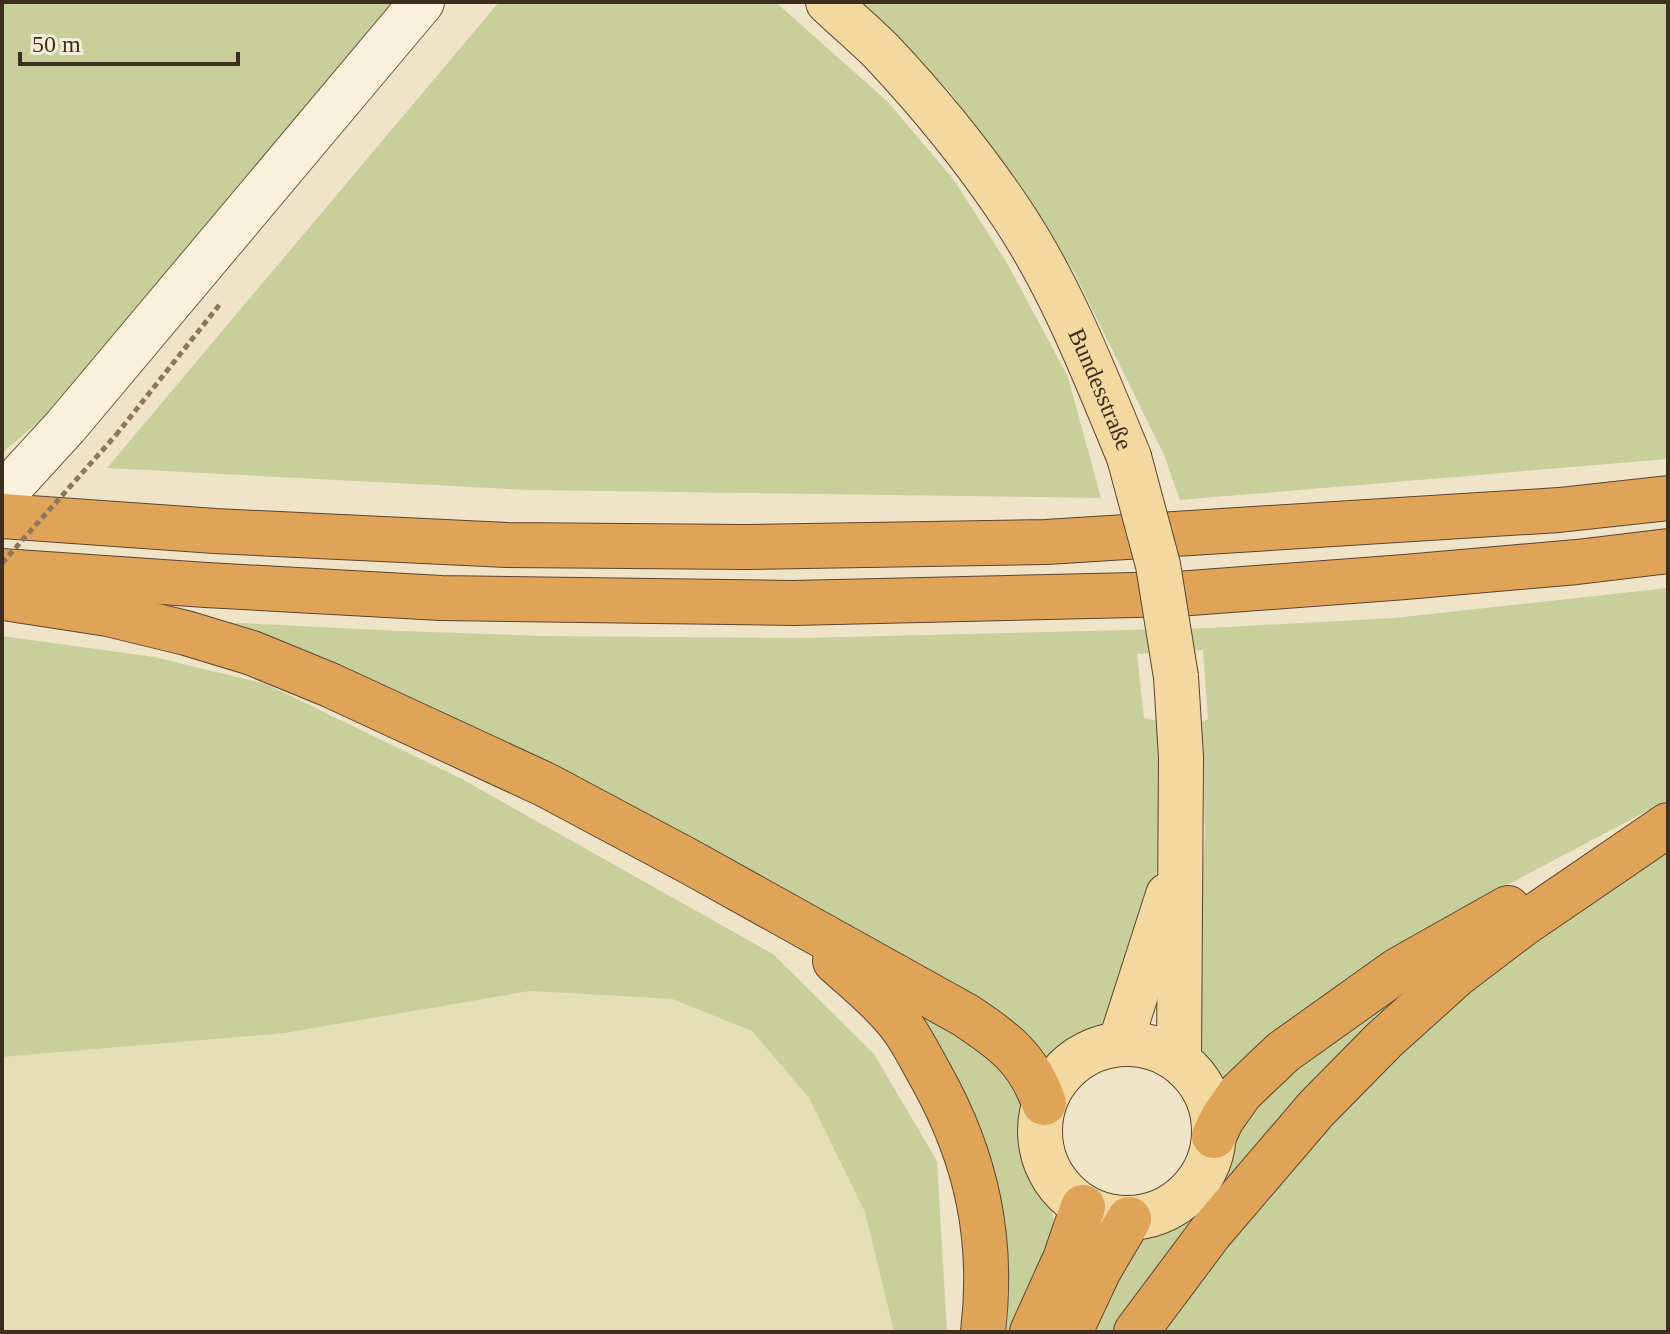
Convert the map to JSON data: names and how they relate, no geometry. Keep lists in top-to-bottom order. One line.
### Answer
{"streets":{"main road":["Bundesstraße"]},"scale_bar":"50 m"}
